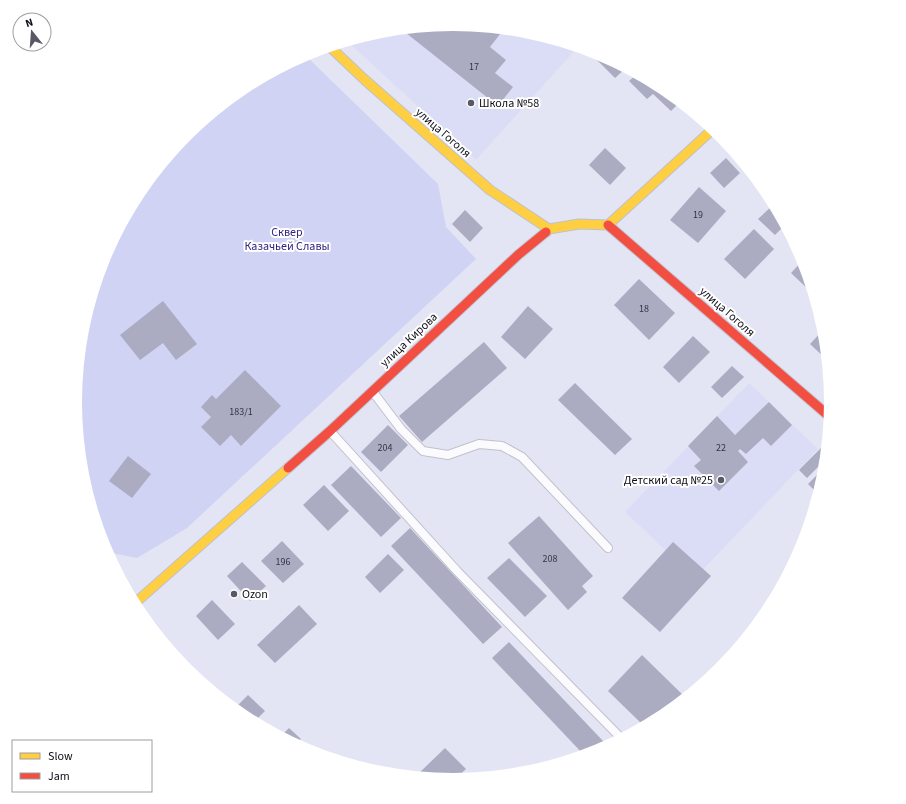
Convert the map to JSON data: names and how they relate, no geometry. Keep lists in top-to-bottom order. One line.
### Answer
{"streets":{"main road":["улица Гоголя","улица Кирова"]},"crossings":[["улица Гоголя","улица Кирова"]],"parks":["Сквер Казачьей Славы"],"places":["Школа №58","Детский сад №25","Ozon"],"house_numbers":["17","19","18","183/1","204","22","208","196"],"legend":["Slow","Jam"],"north":"top"}
